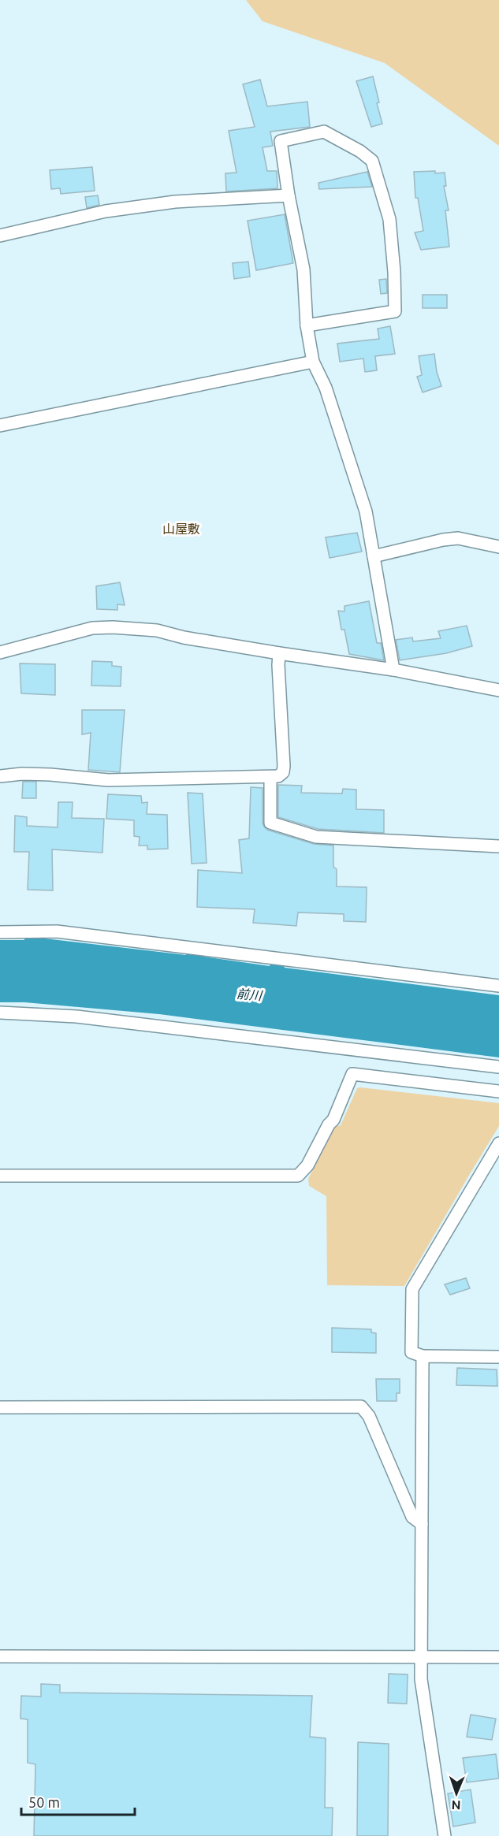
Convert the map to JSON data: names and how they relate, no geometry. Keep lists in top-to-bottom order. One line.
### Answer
{"districts":["山屋敷"],"water":["前川"],"scale_bar":"50 m","north":"bottom"}
